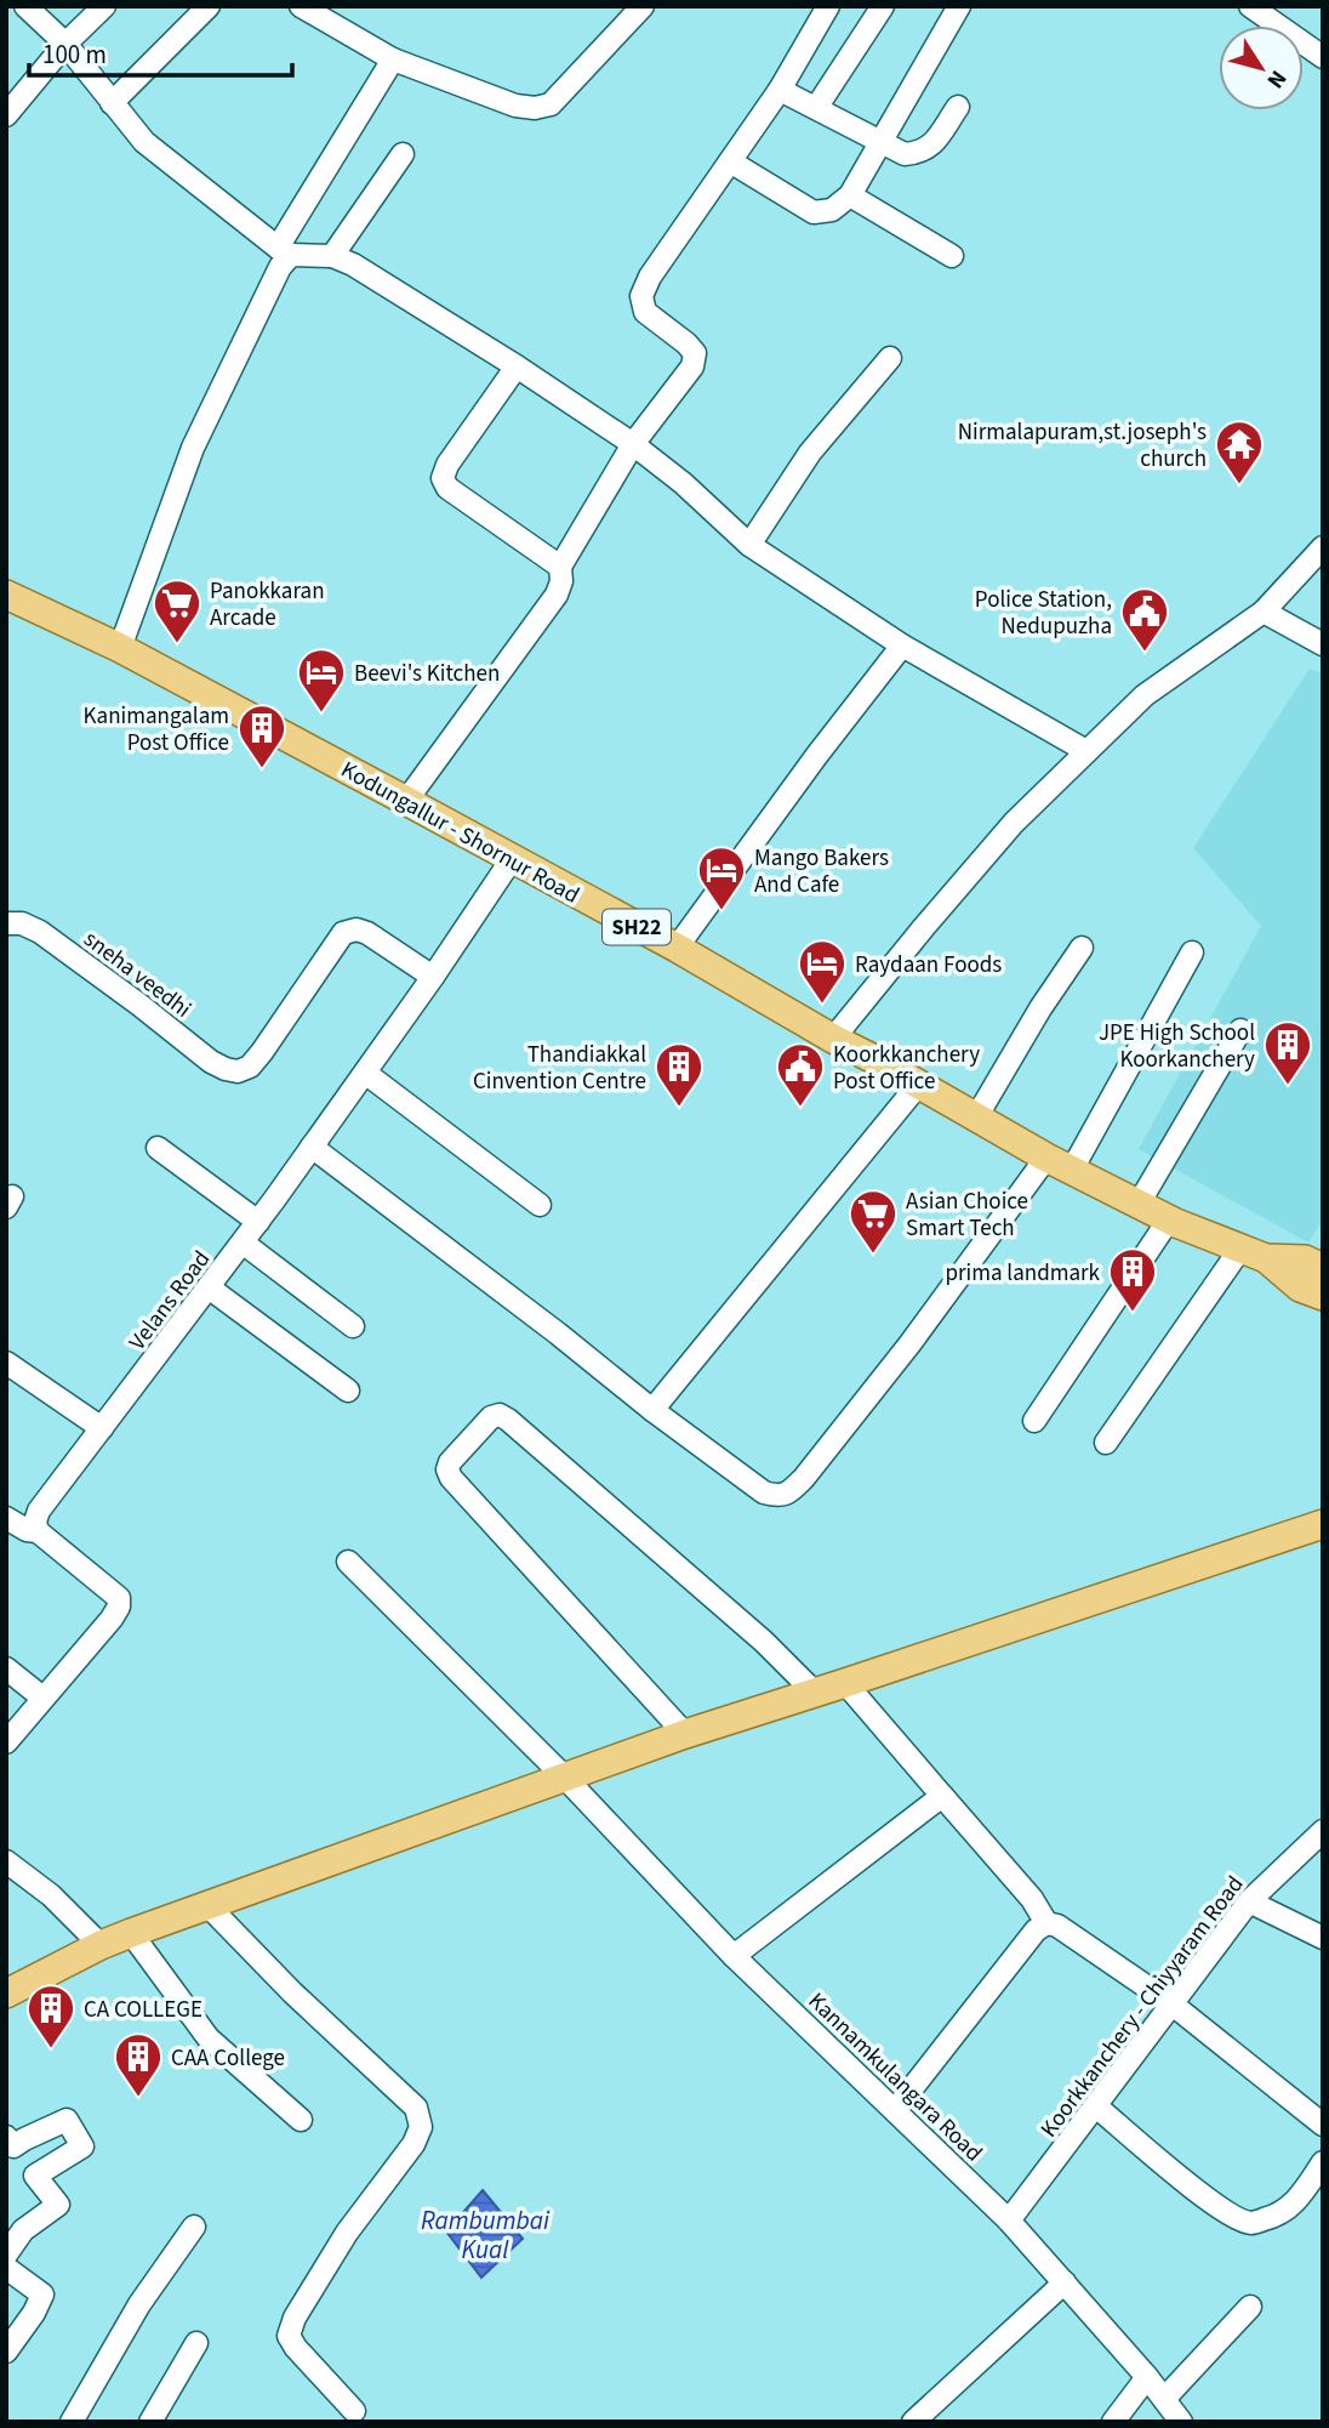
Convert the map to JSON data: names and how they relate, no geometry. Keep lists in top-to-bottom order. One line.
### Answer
{"streets":{"main road":["Kodungallur - Shornur Road","SH22"],"street":["sneha veedhi","Velans Road","Koorkkanchery - Chiyyaram Road","Kannamkulangara Road"]},"crossings":[["Kodungallur - Shornur Road","Velans Road"],["sneha veedhi","Velans Road"],["Koorkkanchery - Chiyyaram Road","Kannamkulangara Road"]],"water":["Rambumbai Kual"],"places":{"temple":["Nirmalapuram,st.joseph's church"],"supermarket":["Panokkaran Arcade","Asian Choice Smart Tech"],"public building":["Police Station, Nedupuzha","Koorkkanchery Post Office"],"hotel":["Beevi's Kitchen","Mango Bakers And Cafe","Raydaan Foods"],"building":["Kanimangalam Post Office","JPE High School Koorkanchery","Thandiakkal Cinvention Centre","prima landmark","CA COLLEGE","CAA College"]},"scale_bar":"100 m","north":"bottom right"}
